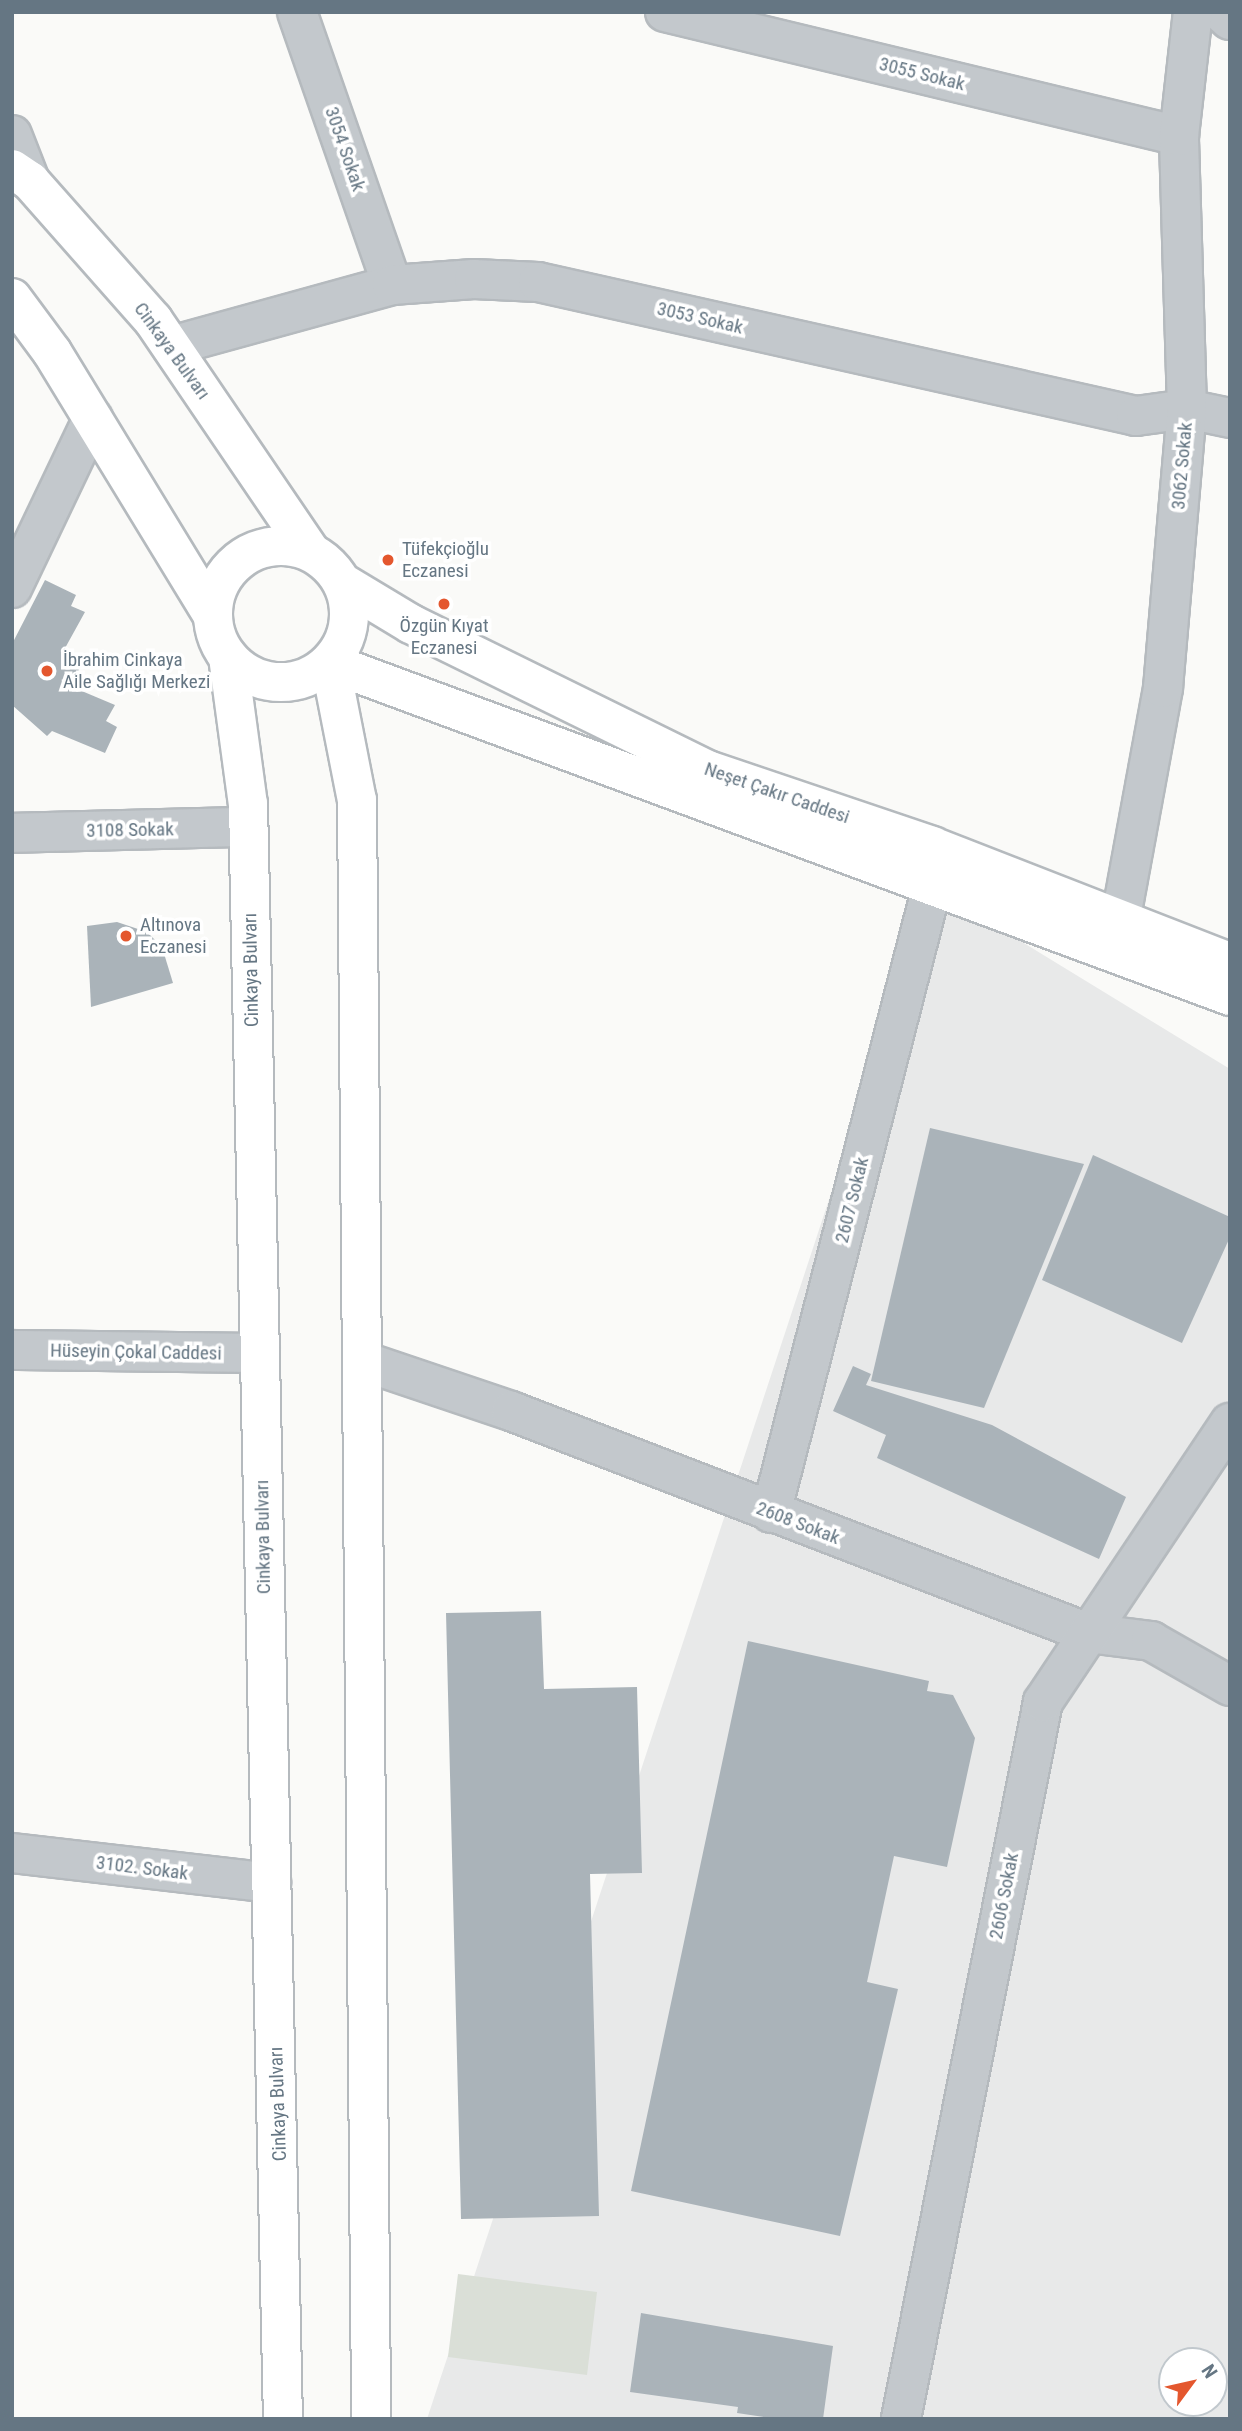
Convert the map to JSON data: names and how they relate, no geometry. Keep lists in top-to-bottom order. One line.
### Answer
{"streets":{"main road":["Cinkaya Bulvarı","Neşet Çakır Caddesi"],"street":["3055 Sokak","3054 Sokak","3053 Sokak","3062 Sokak","3108 Sokak","2607 Sokak","Hüseyin Çokal Caddesi","2608 Sokak","3102. Sokak","2606 Sokak"]},"crossings":[["3055 Sokak","3062 Sokak"],["3054 Sokak","3053 Sokak"],["3053 Sokak","Cinkaya Bulvarı"],["3053 Sokak","3062 Sokak"],["Cinkaya Bulvarı","Neşet Çakır Caddesi"],["Cinkaya Bulvarı","3108 Sokak"],["Cinkaya Bulvarı","Hüseyin Çokal Caddesi"],["Cinkaya Bulvarı","3102. Sokak"],["3062 Sokak","Neşet Çakır Caddesi"],["Neşet Çakır Caddesi","2607 Sokak"],["2607 Sokak","2608 Sokak"],["2608 Sokak","2606 Sokak"]],"places":["Tüfekçioğlu Eczanesi","Özgün Kıyat Eczanesi","İbrahim Cinkaya Aile Sağlığı Merkezi","Altınova Eczanesi"],"north":"top right"}
